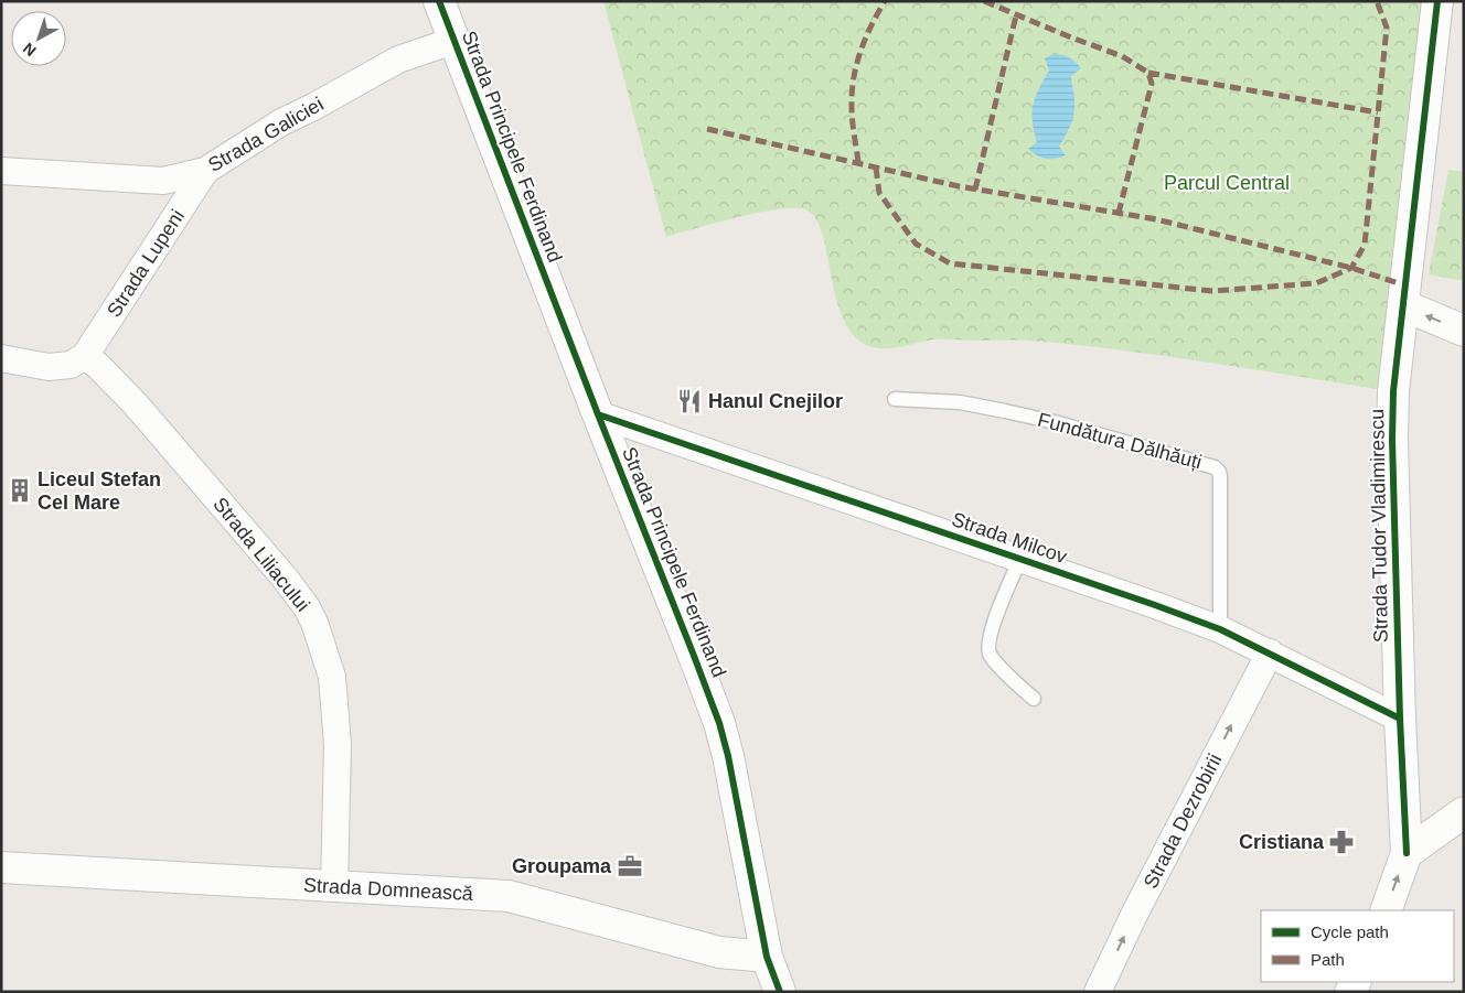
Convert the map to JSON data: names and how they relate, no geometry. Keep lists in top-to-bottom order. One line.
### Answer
{"streets":{"street":["Strada Galiciei","Strada Principele Ferdinand","Strada Lupeni","Strada Tudor Vladimirescu","Strada Milcov","Strada Liliacului","Strada Dezrobirii","Strada Domnească"],"lane":["Fundătura Dălhăuți"]},"crossings":[["Strada Galiciei","Strada Principele Ferdinand"],["Strada Galiciei","Strada Lupeni"],["Strada Principele Ferdinand","Strada Milcov"],["Strada Principele Ferdinand","Strada Domnească"],["Strada Lupeni","Strada Liliacului"],["Fundătura Dălhăuți","Strada Milcov"],["Strada Tudor Vladimirescu","Strada Milcov"],["Strada Milcov","Strada Dezrobirii"],["Strada Liliacului","Strada Domnească"]],"one_way":["Strada Dezrobirii"],"parks":["Parcul Central"],"places":{"restaurant":["Hanul Cnejilor"],"building":["Liceul Stefan Cel Mare"],"pharmacy":["Cristiana"],"office":["Groupama"]},"legend":["Cycle path","Path"],"north":"bottom left"}
